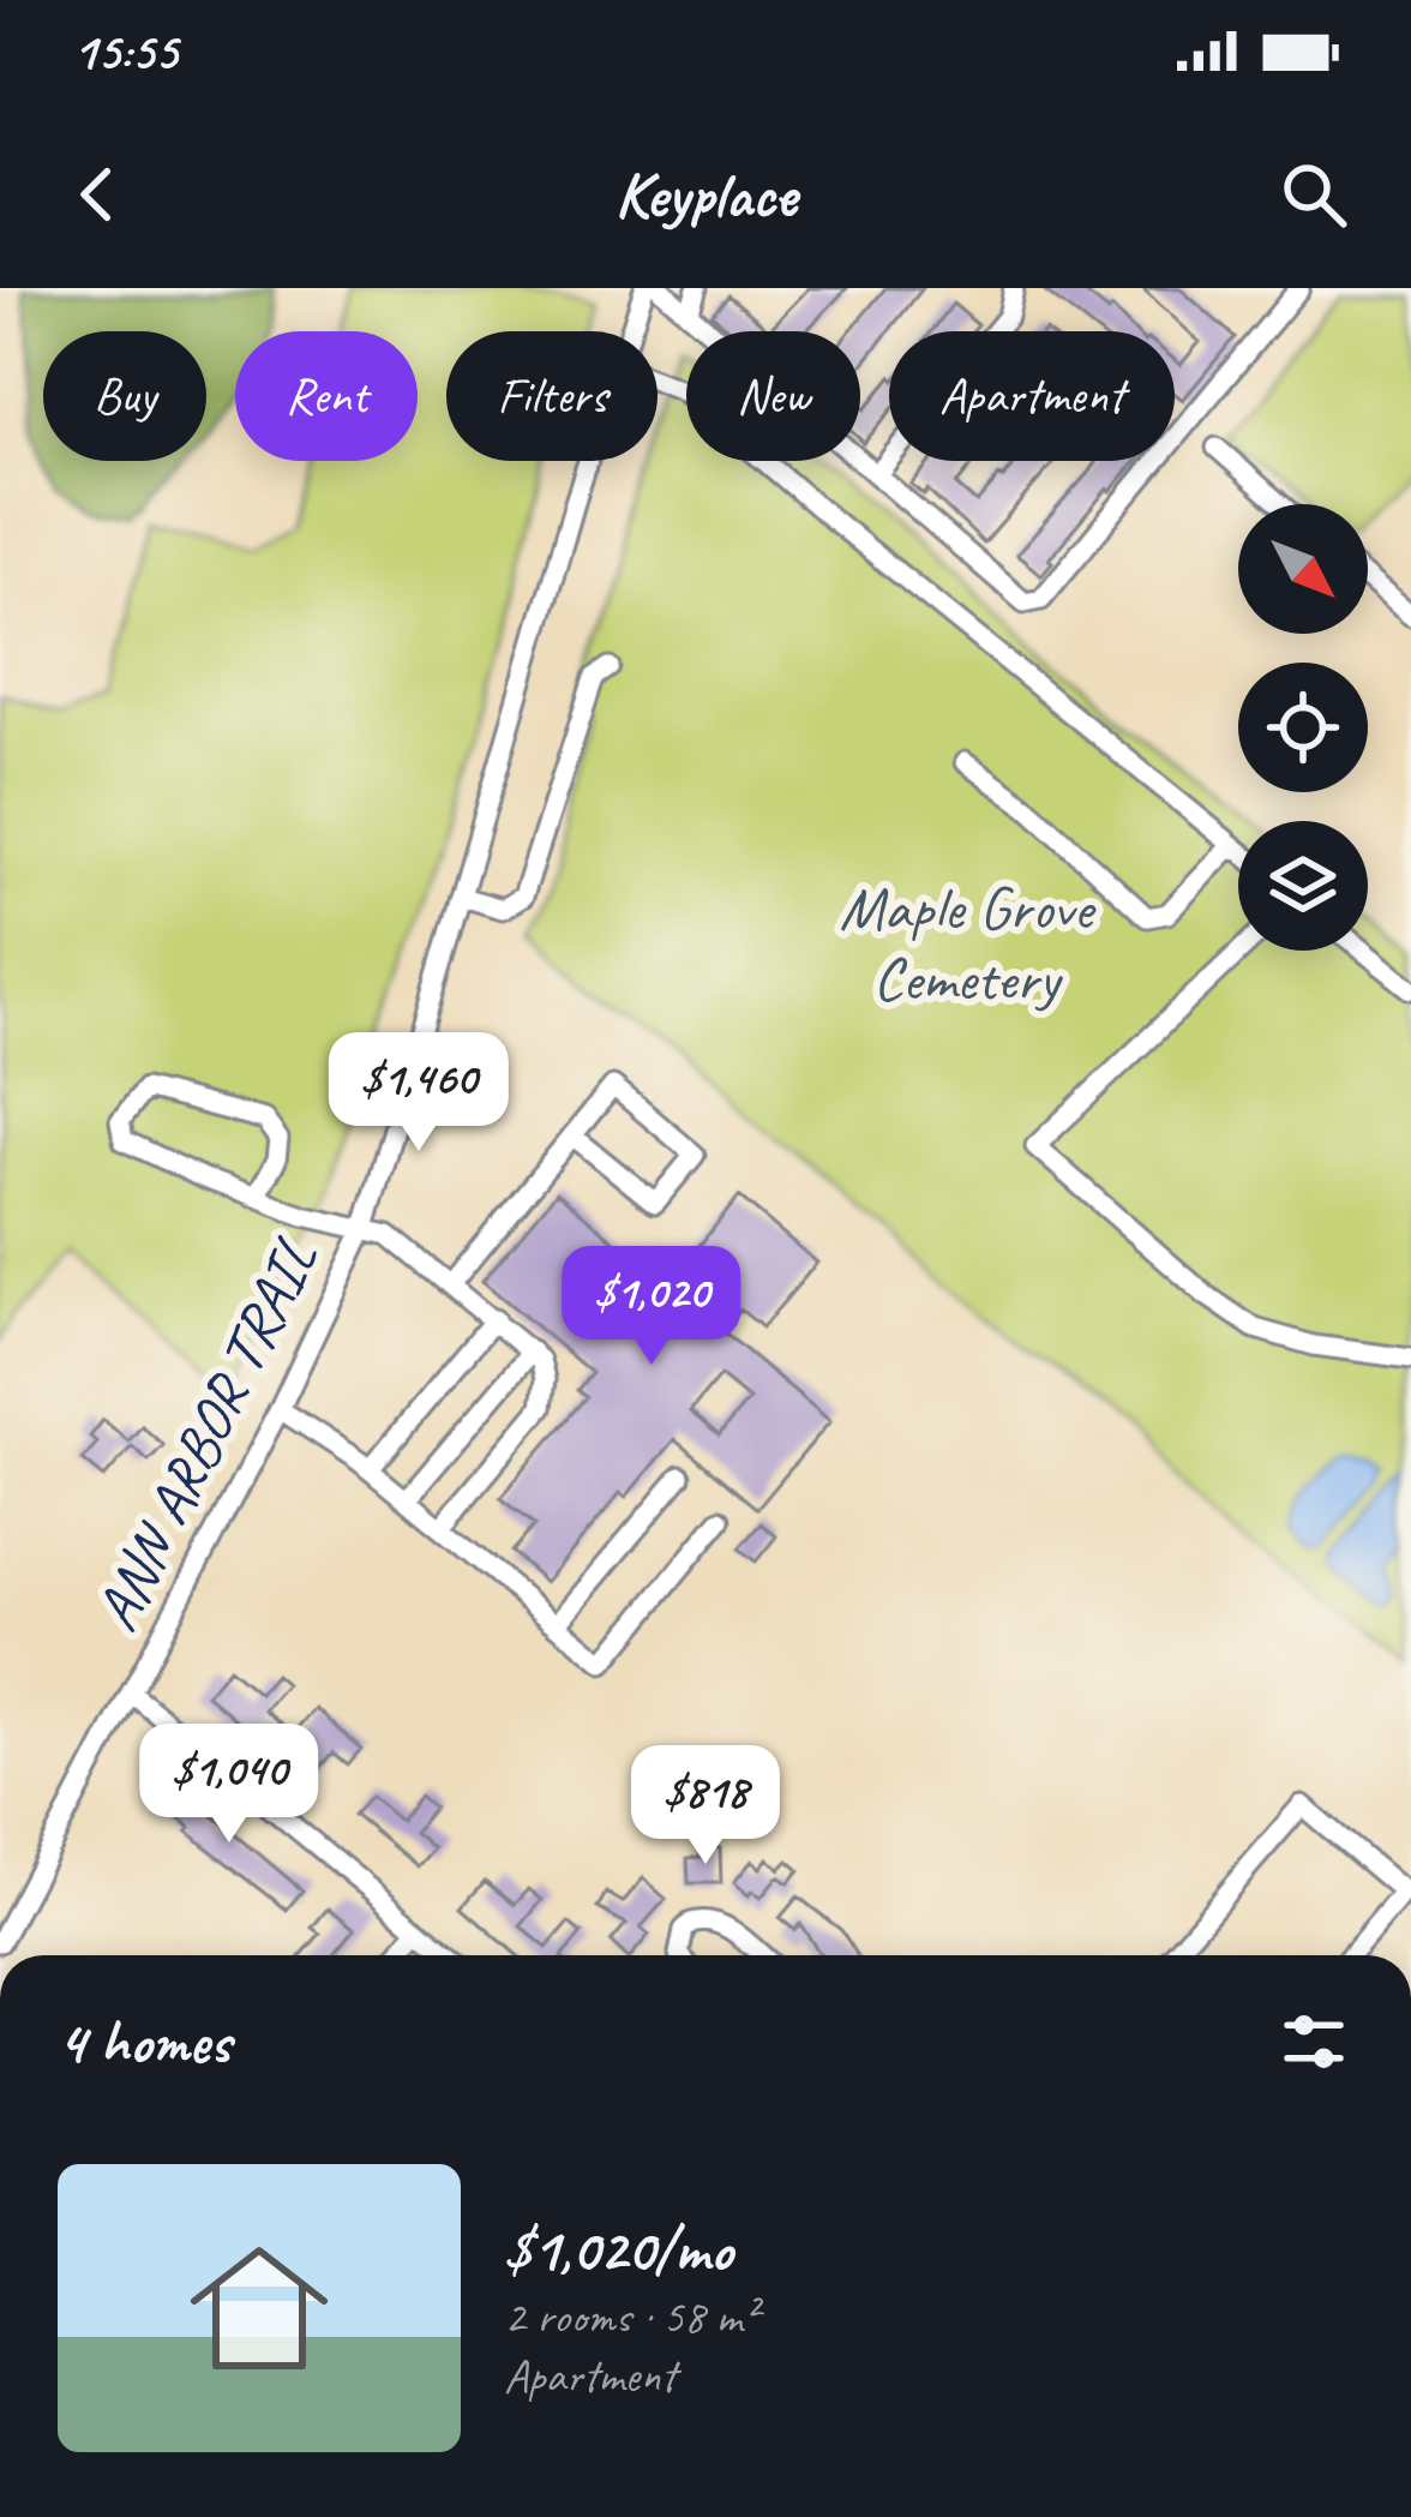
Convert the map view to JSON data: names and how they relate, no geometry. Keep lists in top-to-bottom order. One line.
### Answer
{"streets":{"street":["ANN ARBOR TRAIL"]},"parks":["Maple Grove Cemetery"],"north":"bottom right","page":{"status":"15:55","header":"Keyplace","chip":["Buy","Rent","Filters","New","Apartment"],"price":["$1,460","$1,020","$1,040","$818"],"heading":"4 homes","list":[{"name":"$1,020/mo","note":"2 rooms · 58 m² · Apartment"}]}}
